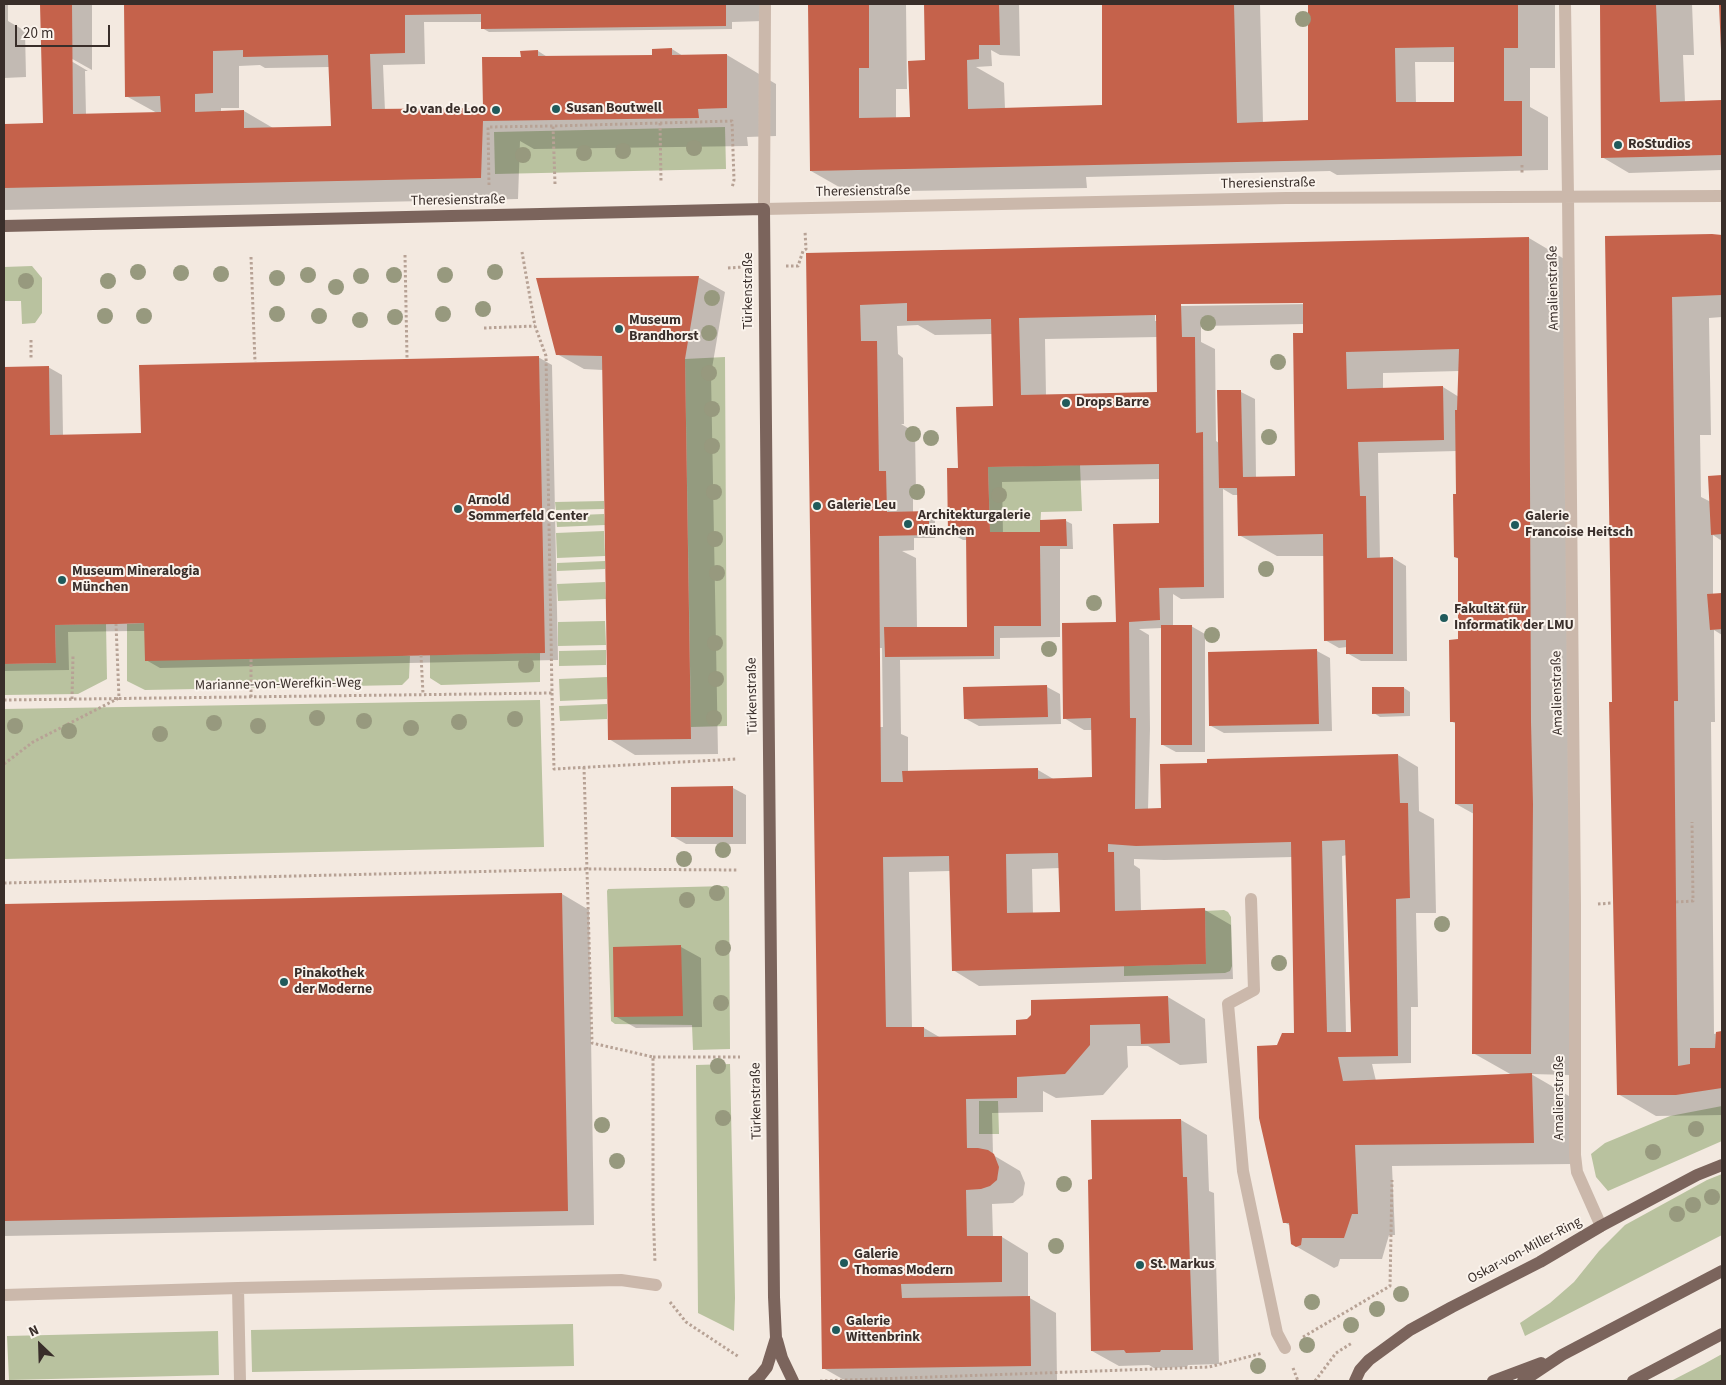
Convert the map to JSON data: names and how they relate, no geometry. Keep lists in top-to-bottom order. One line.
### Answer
{"streets":{"main road":["Theresienstraße","Türkenstraße","Oskar-von-Miller-Ring"],"street":["Amalienstraße"],"path":["Marianne-von-Werefkin-Weg"]},"crossings":[["Theresienstraße","Amalienstraße"],["Theresienstraße","Türkenstraße"],["Amalienstraße","Oskar-von-Miller-Ring"]],"places":["Susan Boutwell","Jo van de Loo","RoStudios","Museum Brandhorst","Drops Barre","Galerie Leu","Arnold Sommerfeld Center","Architekturgalerie München","Galerie Francoise Heitsch","Museum Mineralogia München","Fakultät für Informatik der LMU","Pinakothek der Moderne","Galerie Thomas Modern","St. Markus","Galerie Wittenbrink"],"scale_bar":"20 m","north":"top left"}
